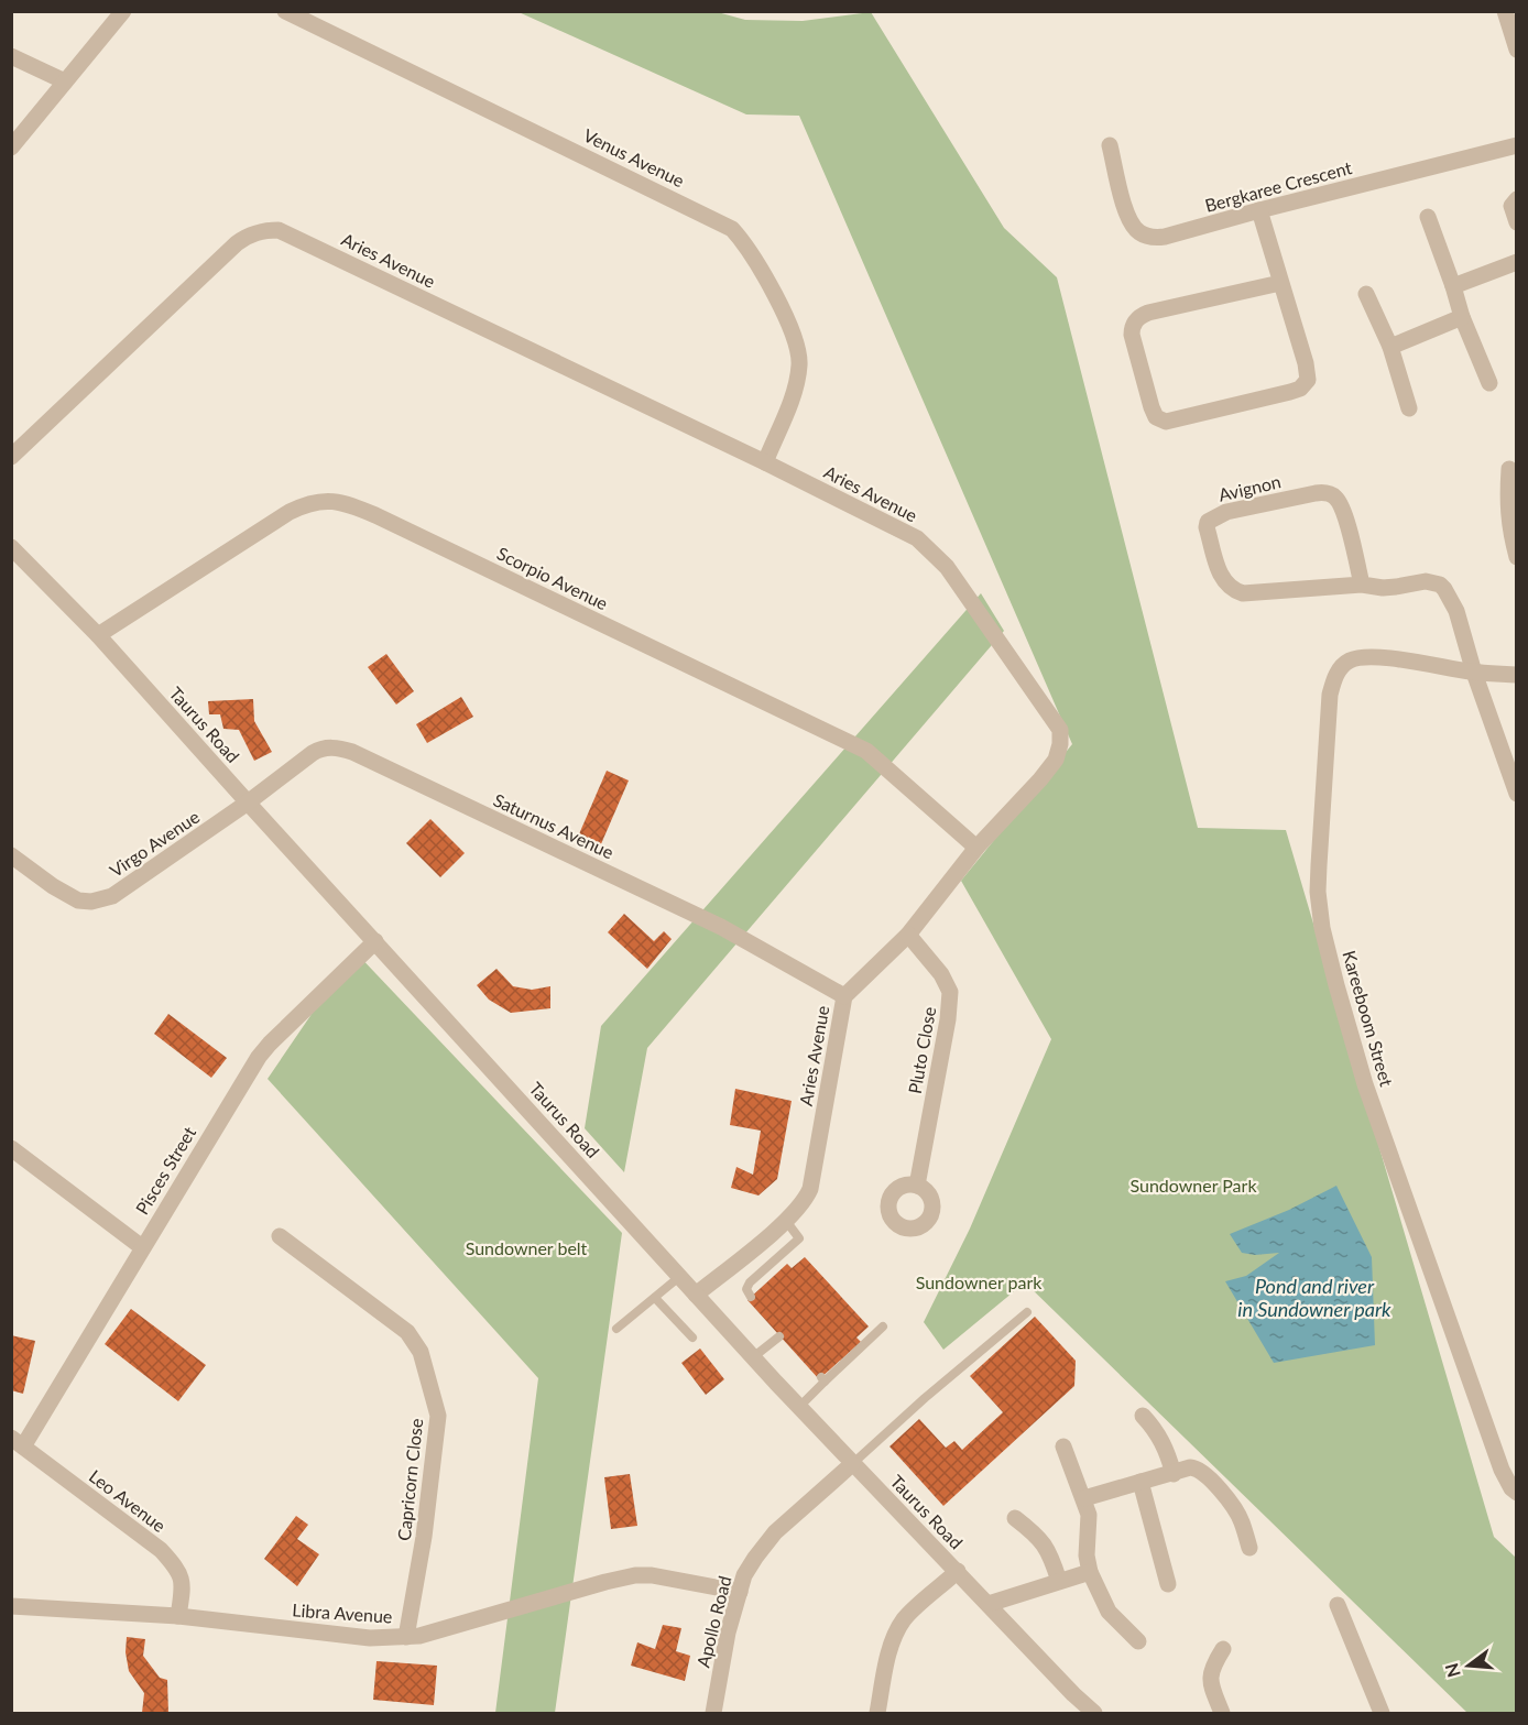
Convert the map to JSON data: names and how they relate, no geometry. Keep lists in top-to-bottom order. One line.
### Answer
{"streets":{"street":["Venus Avenue","Bergkaree Crescent","Aries Avenue","Avignon","Scorpio Avenue","Taurus Road","Saturnus Avenue","Virgo Avenue","Kareeboom Street","Pluto Close","Pisces Street","Capricorn Close","Leo Avenue","Libra Avenue","Apollo Road"]},"crossings":[["Venus Avenue","Aries Avenue"],["Aries Avenue","Scorpio Avenue"],["Aries Avenue","Taurus Road"],["Aries Avenue","Saturnus Avenue"],["Aries Avenue","Pluto Close"],["Avignon","Kareeboom Street"],["Scorpio Avenue","Taurus Road"],["Taurus Road","Saturnus Avenue"],["Taurus Road","Virgo Avenue"],["Taurus Road","Pisces Street"],["Taurus Road","Apollo Road"],["Saturnus Avenue","Virgo Avenue"],["Pisces Street","Leo Avenue"],["Capricorn Close","Libra Avenue"],["Leo Avenue","Libra Avenue"],["Libra Avenue","Apollo Road"]],"water":["Pond and river in Sundowner park"],"parks":["Sundowner Park","Sundowner belt","Sundowner park"],"north":"left"}
